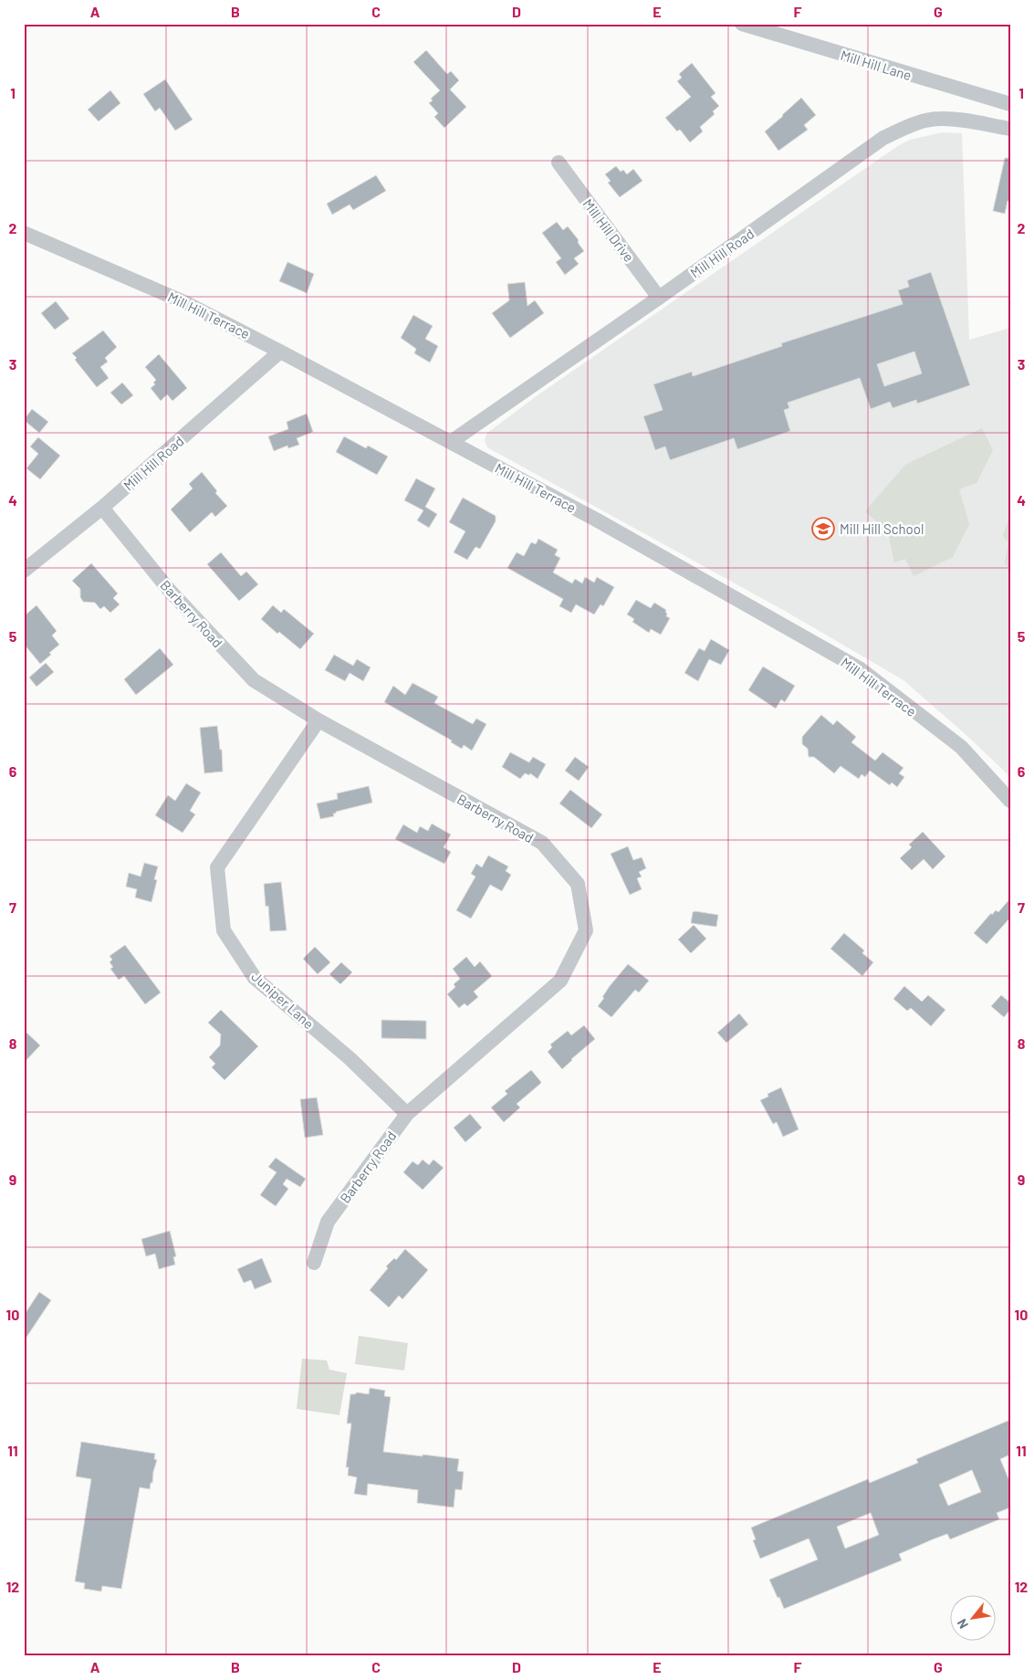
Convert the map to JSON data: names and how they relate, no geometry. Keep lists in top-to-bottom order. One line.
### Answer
{"streets":{"street":["Mill Hill Lane","Mill Hill Drive","Mill Hill Road","Mill Hill Terrace","Barberry Road","Juniper Lane"]},"crossings":[["Mill Hill Drive","Mill Hill Road"],["Mill Hill Road","Mill Hill Terrace"],["Mill Hill Road","Barberry Road"],["Barberry Road","Juniper Lane"]],"places":{"school or university":["Mill Hill School"]},"north":"bottom left","grid":{"columns":["A","B","C","D","E","F","G"],"rows":["1","2","3","4","5","6","7","8","9","10","11","12"]}}
